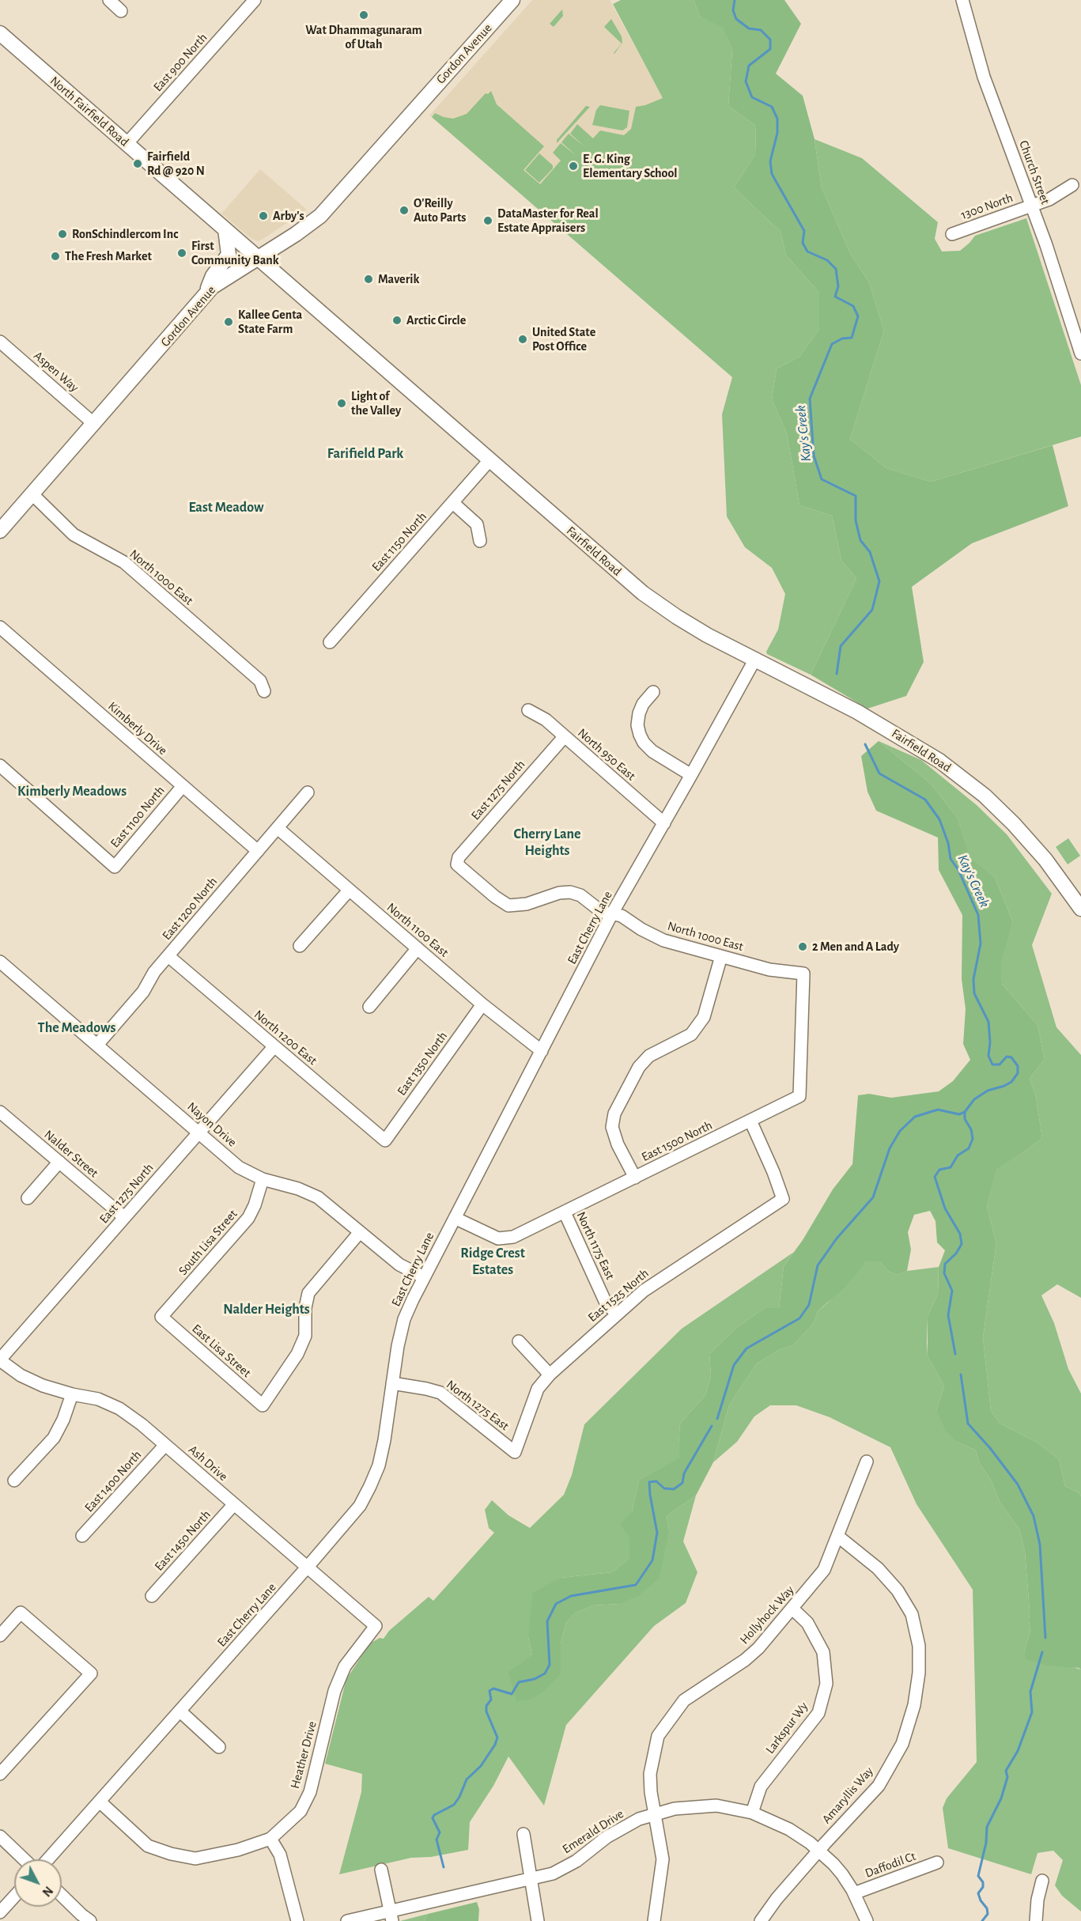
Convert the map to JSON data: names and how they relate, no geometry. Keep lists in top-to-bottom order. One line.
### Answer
{"streets":{"main road":["Gordon Avenue","North Fairfield Road","Fairfield Road"],"street":["East 900 North","Church Street","1300 North","Aspen Way","East 1150 North","North 1000 East","Kimberly Drive","North 950 East","East 1275 North","East 1100 North","East 1200 North","East Cherry Lane","North 1100 East","North 1200 East","East 1350 North","Nayon Drive","East 1500 North","Nalder Street","South Lisa Street","North 1175 East","East 1525 North","East Lisa Street","North 1275 East","Ash Drive","East 1400 North","East 1450 North","Hollyhock Way","Larkspur Wy","Heather Drive","Amaryllis Way","Emerald Drive","Daffodil Ct"]},"crossings":[["Gordon Avenue","Aspen Way"],["Gordon Avenue","Fairfield Road"],["Gordon Avenue","North 1000 East"],["East 900 North","North Fairfield Road"],["North Fairfield Road","Fairfield Road"],["Church Street","1300 North"],["East 1150 North","Fairfield Road"],["Fairfield Road","East Cherry Lane"],["North 1000 East","East 1275 North"],["North 1000 East","East Cherry Lane"],["North 1000 East","East 1500 North"],["Kimberly Drive","East 1100 North"],["Kimberly Drive","East 1200 North"],["North 950 East","East 1275 North"],["North 950 East","East Cherry Lane"],["East 1275 North","North 1200 East"],["East 1275 North","Nayon Drive"],["East 1275 North","Nalder Street"],["East 1275 North","Ash Drive"],["East 1200 North","North 1100 East"],["East 1200 North","North 1200 East"],["East 1200 North","Nayon Drive"],["East Cherry Lane","North 1100 East"],["East Cherry Lane","Nayon Drive"],["East Cherry Lane","East 1500 North"],["East Cherry Lane","North 1275 East"],["East Cherry Lane","Ash Drive"],["East Cherry Lane","Heather Drive"],["North 1100 East","East 1350 North"],["North 1200 East","East 1350 North"],["Nayon Drive","South Lisa Street"],["Nayon Drive","East Lisa Street"],["East 1500 North","North 1175 East"],["East 1500 North","East 1525 North"],["South Lisa Street","East Lisa Street"],["North 1175 East","East 1525 North"],["East 1525 North","North 1275 East"],["Ash Drive","East 1400 North"],["Ash Drive","East 1450 North"],["Ash Drive","Heather Drive"],["Hollyhock Way","Larkspur Wy"],["Hollyhock Way","Amaryllis Way"],["Hollyhock Way","Emerald Drive"],["Larkspur Wy","Emerald Drive"],["Amaryllis Way","Emerald Drive"],["Emerald Drive","Daffodil Ct"]],"districts":["Farifield Park","East Meadow","Kimberly Meadows","Cherry Lane Heights","The Meadows","Ridge Crest Estates","Nalder Heights"],"water":["Kay's Creek"],"places":["Wat Dhammagunaram of Utah","Fairfield Rd @ 920 N","E. G. King Elementary School","O'Reilly Auto Parts","Arby's","DataMaster for Real Estate Appraisers","RonSchindlercom Inc","First Community Bank","The Fresh Market","Maverik","Arctic Circle","Kallee Genta State Farm","United State Post Office","Light of the Valley","2 Men and A Lady"],"north":"bottom right"}
